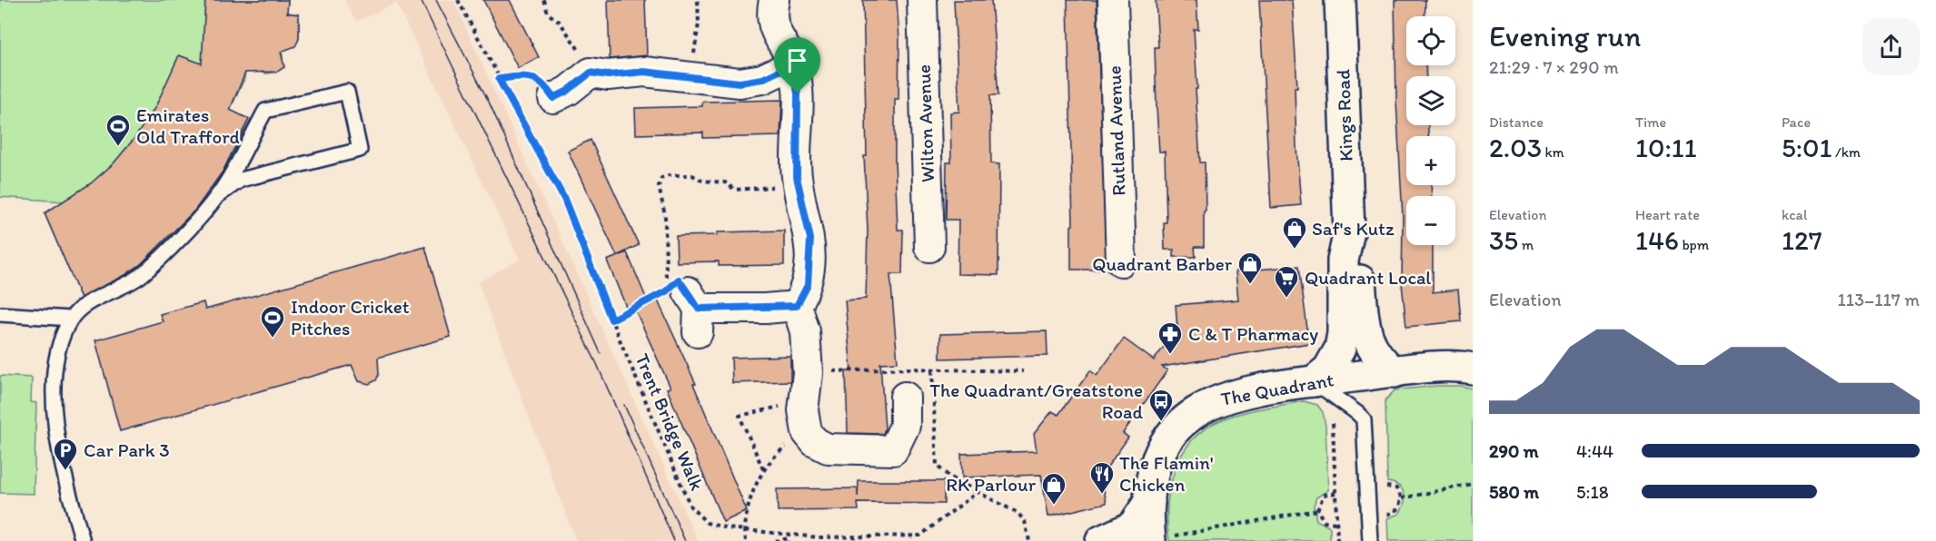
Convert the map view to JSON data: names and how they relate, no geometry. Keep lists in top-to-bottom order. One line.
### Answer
{"streets":{"street":["Kings Road","Wilton Avenue","Rutland Avenue","The Quadrant"],"path":["Trent Bridge Walk"]},"crossings":[["Kings Road","The Quadrant"]],"places":{"sports":["Emirates Old Trafford","Indoor Cricket Pitches"],"shop":["Saf's Kutz","Quadrant Barber","RK Parlour"],"supermarket":["Quadrant Local"],"pharmacy":["C & T Pharmacy"],"bus stop":["The Quadrant/Greatstone Road"],"parking":["Car Park 3"],"restaurant":["The Flamin' Chicken"]},"page":{"heading":["Evening run","21:29 · 7 × 290 m"],"map_buttons":["+","−"],"stats":[["Distance","2.03 km"],["Time","10:11"],["Pace","5:01 /km"],["Elevation","35 m"],["Heart rate","146 bpm"],["kcal","127"]],"chart":["Elevation","113–117 m"],"list":[{"name":"290 m","note":"4:44"},{"name":"580 m","note":"5:18"}]}}
